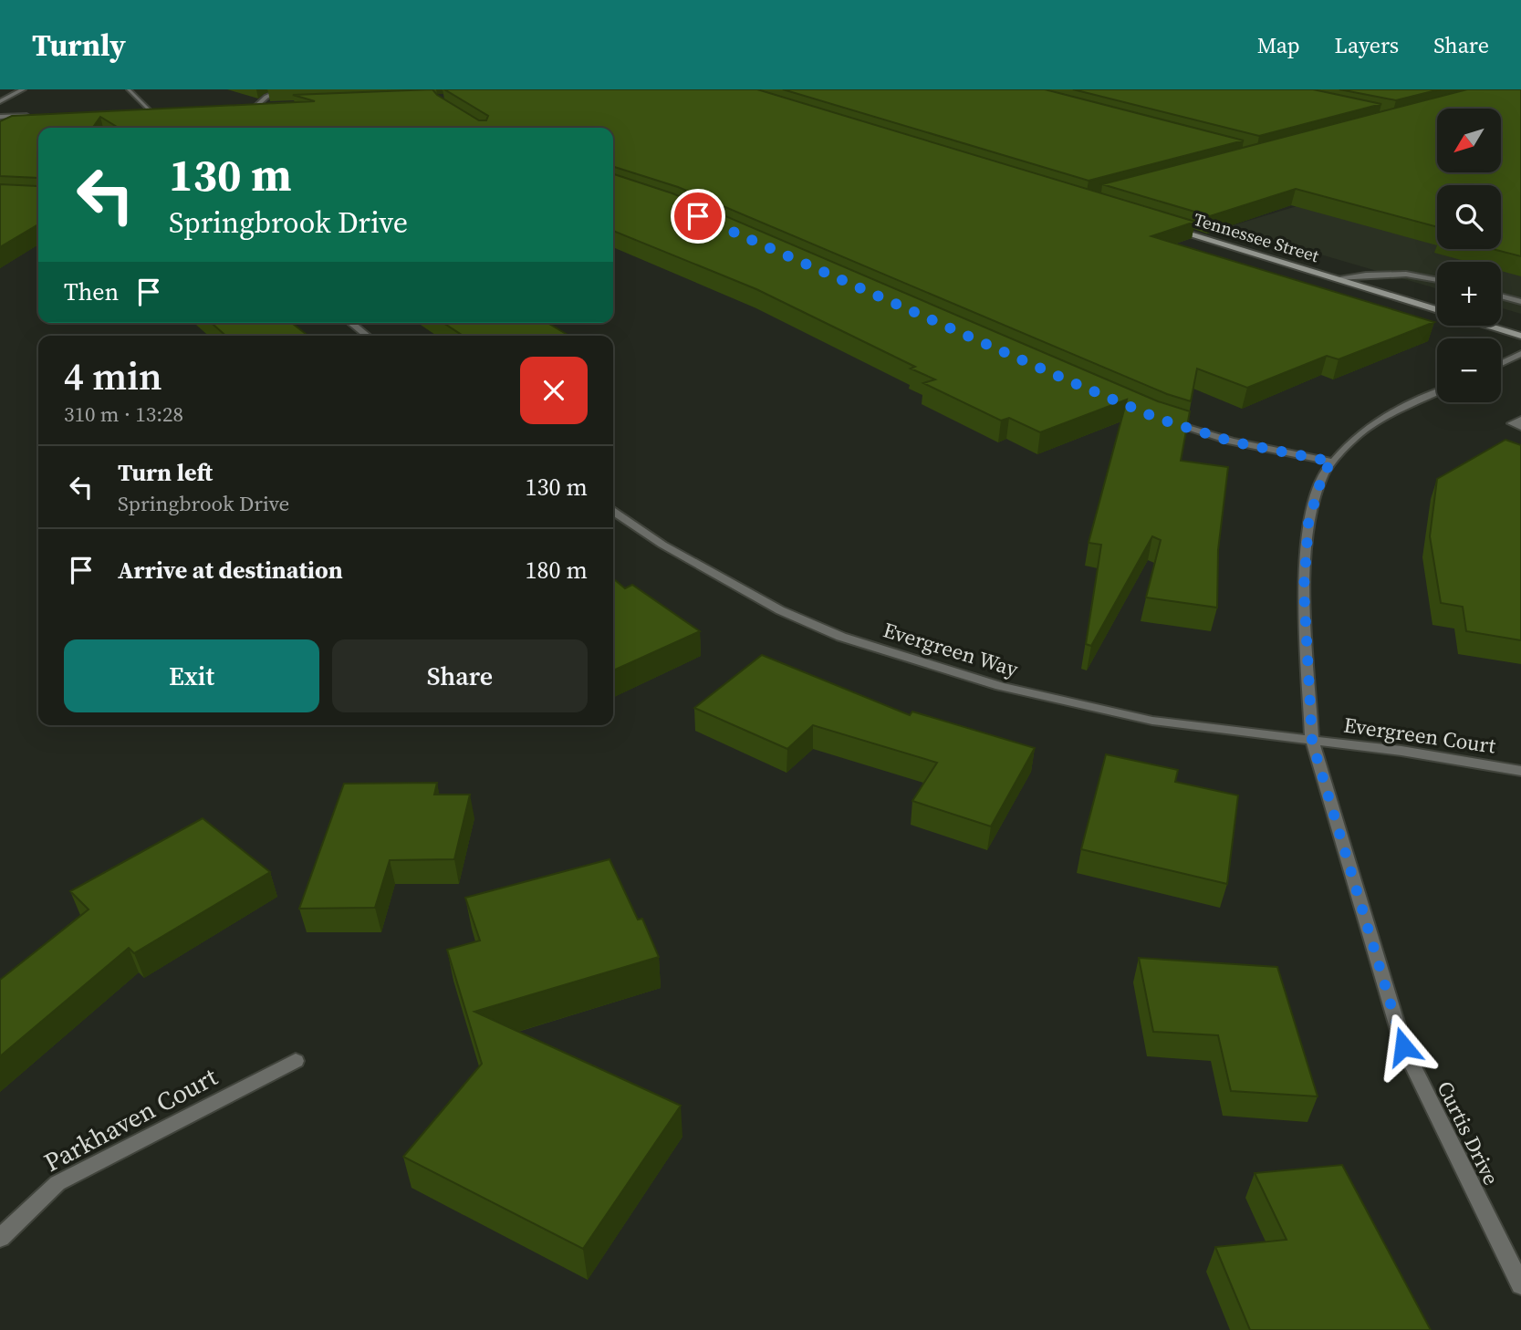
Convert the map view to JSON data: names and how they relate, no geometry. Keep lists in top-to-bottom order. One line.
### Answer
{"streets":{"main road":["Tennessee Street"],"street":["Evergreen Way","Evergreen Court","Parkhaven Court","Curtis Drive"]},"crossings":[["Evergreen Way","Evergreen Court"],["Evergreen Way","Curtis Drive"],["Evergreen Court","Curtis Drive"]],"north":"bottom left","page":{"header":"Turnly","nav":["Map","Layers","Share"],"map_buttons":["+","−"],"turn":["130 m","Springbrook Drive"],"then":"Then","heading":["4 min","310 m · 13:28"],"list":[{"name":"Turn left","note":"Springbrook Drive","value":"130 m"},{"name":"Arrive at destination","value":"180 m"}],"buttons":["Exit","Share"]}}
